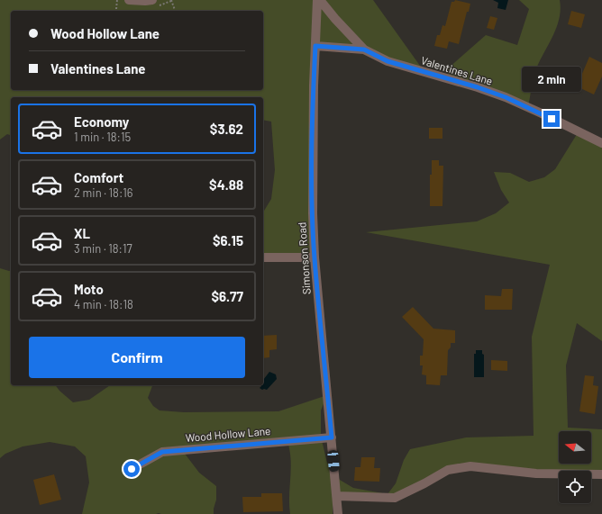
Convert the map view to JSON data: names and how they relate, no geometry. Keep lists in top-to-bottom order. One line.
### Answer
{"streets":{"street":["Valentines Lane","Simonson Road","Wood Hollow Lane"]},"crossings":[["Simonson Road","Wood Hollow Lane"]],"north":"left","page":{"banner":["Wood Hollow Lane","Valentines Lane"],"bubble":"2 min","list":[{"name":"Economy","note":"1 min · 18:15","value":"$3.62"},{"name":"Comfort","note":"2 min · 18:16","value":"$4.88"},{"name":"XL","note":"3 min · 18:17","value":"$6.15"},{"name":"Moto","note":"4 min · 18:18","value":"$6.77"}],"buttons":"Confirm"}}
